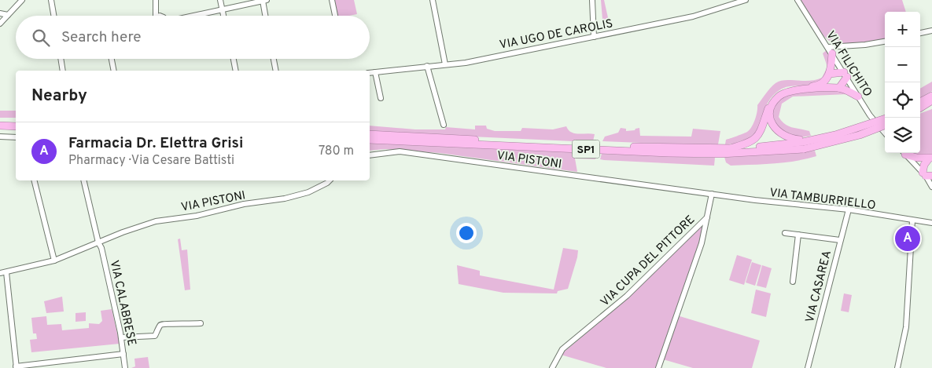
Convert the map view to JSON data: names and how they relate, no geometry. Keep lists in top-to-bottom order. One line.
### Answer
{"streets":{"highway":["SP1"],"street":["VIA UGO DE CAROLIS","VIA FILICHITO","VIA PISTONI","VIA TAMBURRIELLO","VIA CUPA DEL PITTORE","VIA CASAREA","VIA CALABRESE"]},"crossings":[["VIA PISTONI","VIA TAMBURRIELLO"],["VIA PISTONI","VIA CUPA DEL PITTORE"],["VIA PISTONI","VIA CALABRESE"],["VIA TAMBURRIELLO","VIA CUPA DEL PITTORE"],["VIA TAMBURRIELLO","VIA CASAREA"]],"page":{"map_buttons":["+","−"],"search":"Search here","heading":"Nearby","list":[{"mark":"A","name":"Farmacia Dr. Elettra Grisi","note":"Pharmacy · Via Cesare Battisti","value":"780 m"}],"pins":"A"}}
